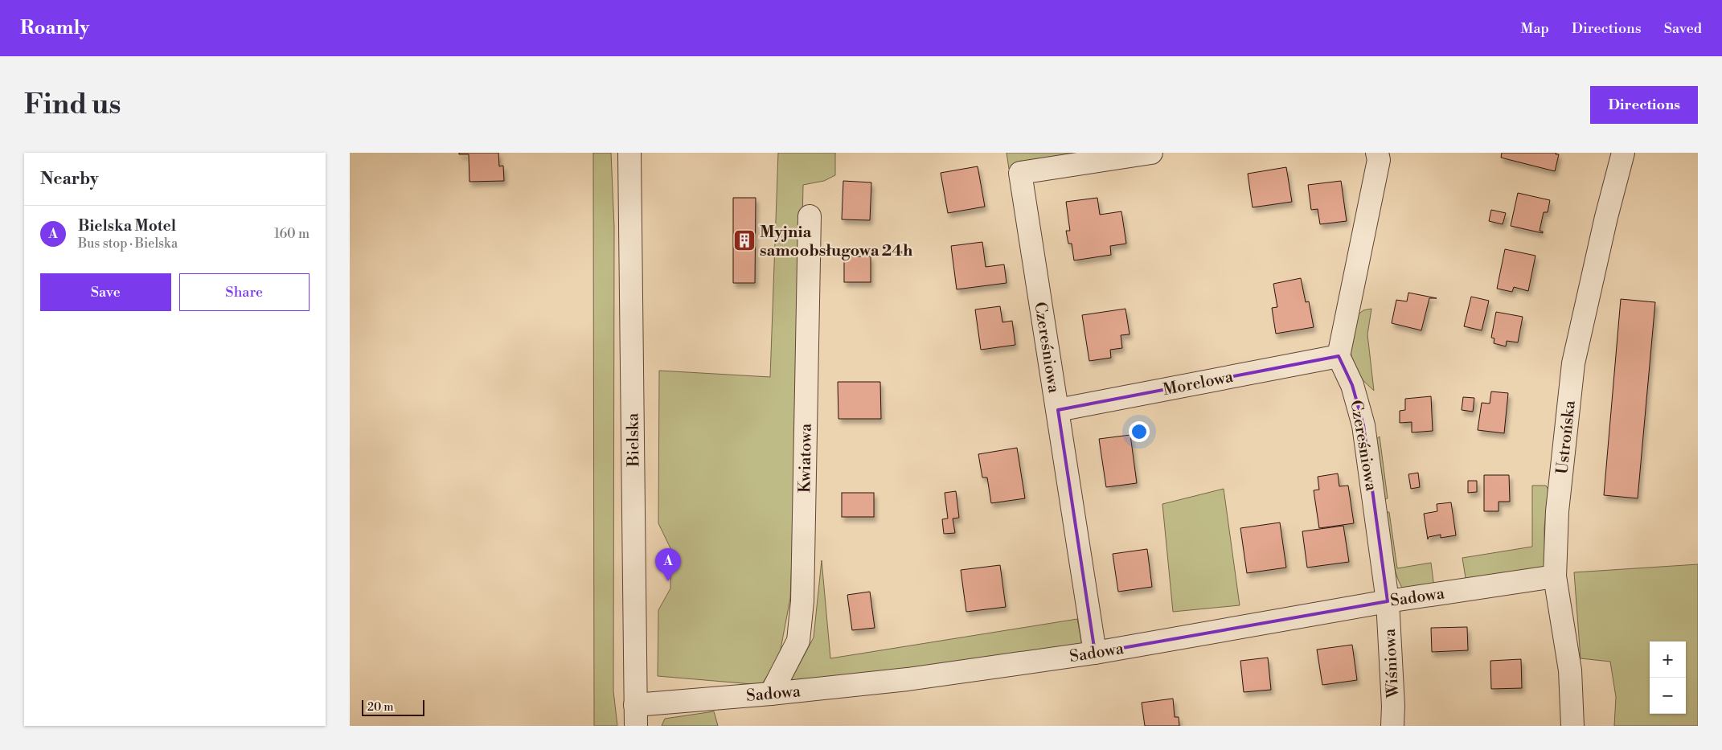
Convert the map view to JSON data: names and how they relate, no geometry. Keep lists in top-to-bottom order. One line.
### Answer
{"streets":{"street":["Czereśniowa","Morelowa","Ustrońska","Bielska","Kwiatowa","Sadowa","Wiśniowa"]},"crossings":[["Czereśniowa","Morelowa"],["Czereśniowa","Sadowa"],["Czereśniowa","Wiśniowa"],["Ustrońska","Sadowa"],["Bielska","Sadowa"],["Kwiatowa","Sadowa"],["Sadowa","Wiśniowa"]],"places":{"building":["Myjnia samoobsługowa 24h"]},"scale_bar":"20 m","page":{"header":"Roamly","nav":["Map","Directions","Saved"],"buttons":["Directions",["Save","Share"]],"title":"Find us","heading":"Nearby","list":[{"mark":"A","name":"Bielska Motel","note":"Bus stop · Bielska","value":"160 m"}],"pins":"A","map_buttons":["+","−"],"scale":"20 m"}}
